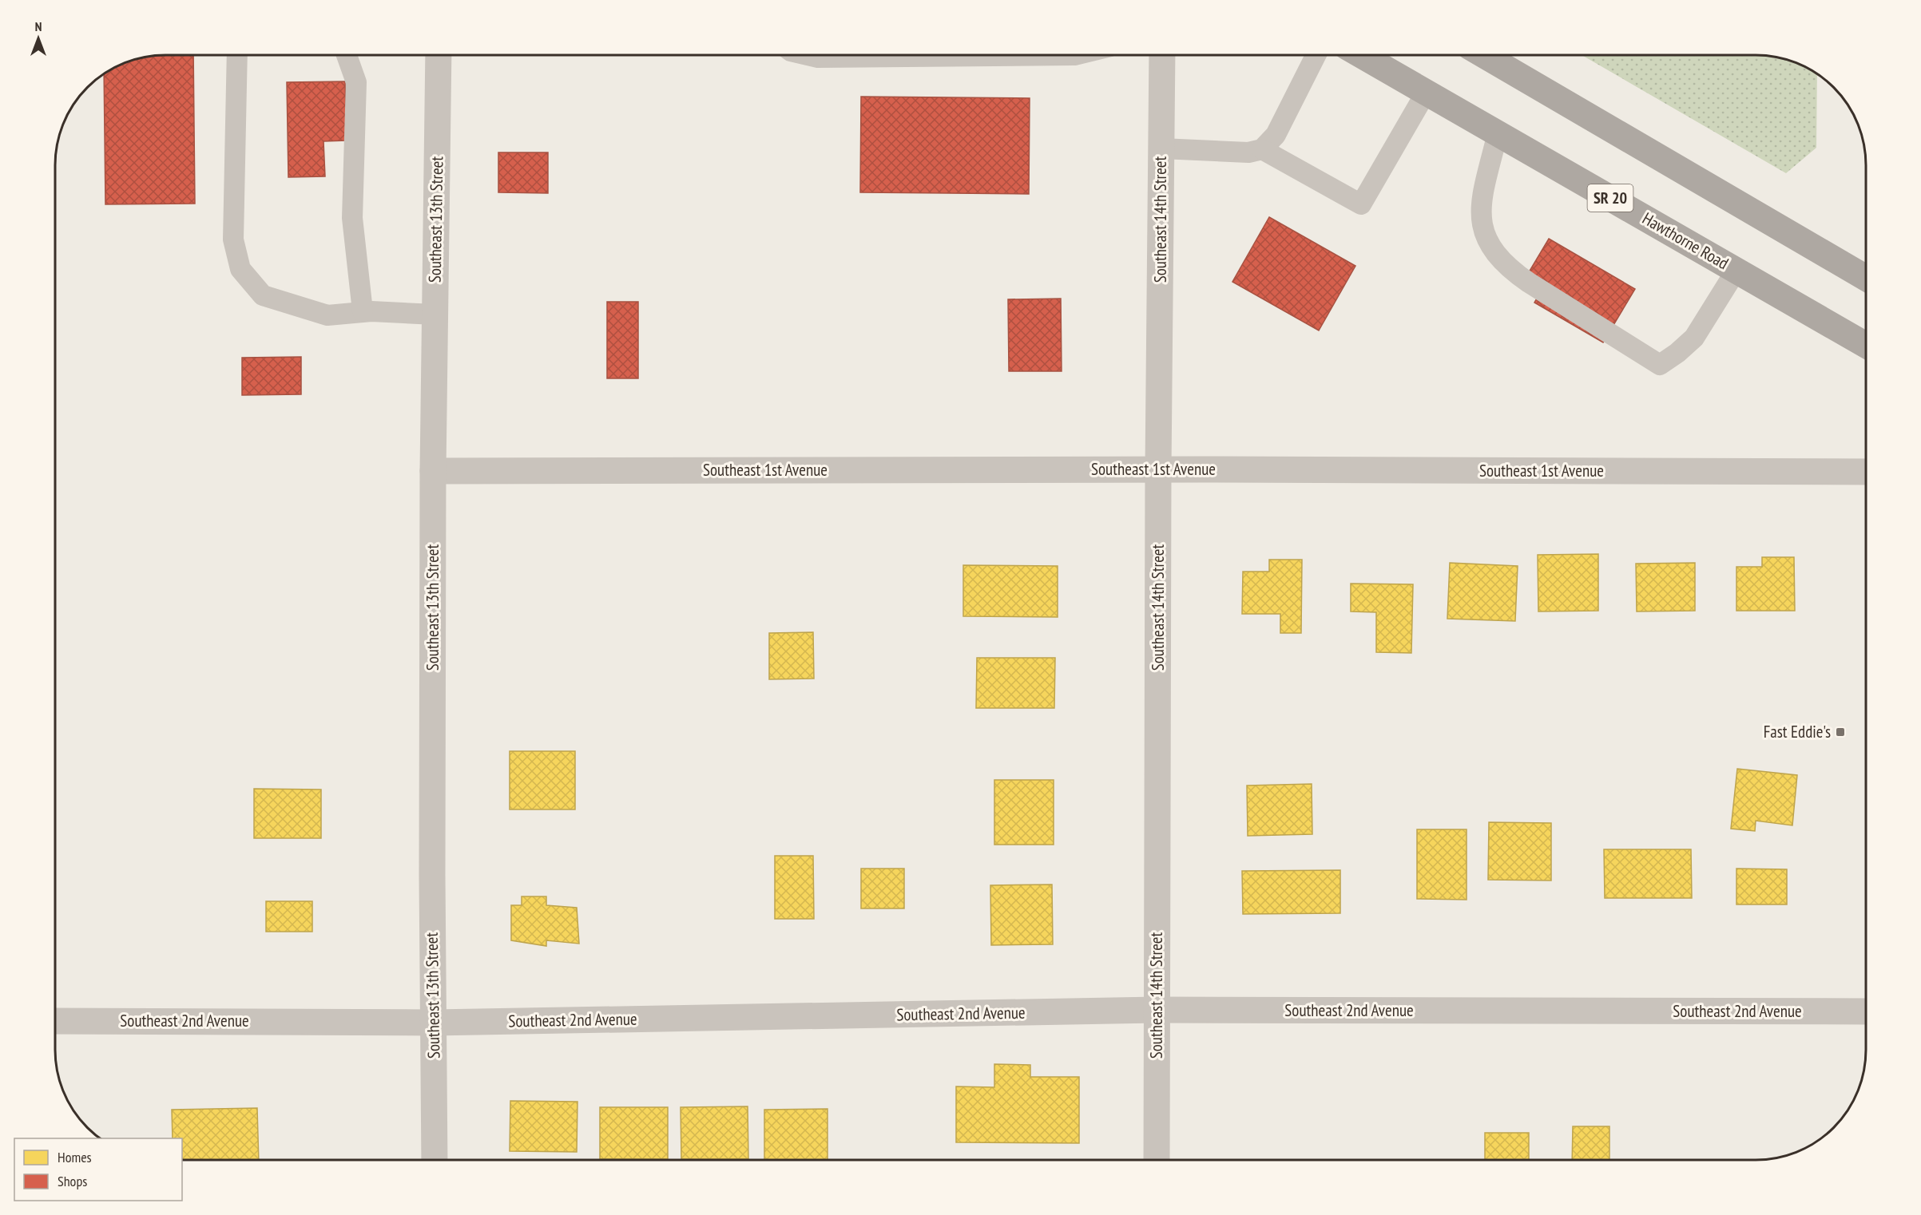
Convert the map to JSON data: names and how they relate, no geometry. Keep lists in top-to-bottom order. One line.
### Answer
{"streets":{"highway":["SR 20","Hawthorne Road"],"street":["Southeast 13th Street","Southeast 14th Street","Southeast 1st Avenue","Southeast 2nd Avenue"]},"crossings":[["Southeast 13th Street","Southeast 1st Avenue"],["Southeast 13th Street","Southeast 2nd Avenue"],["Southeast 14th Street","Southeast 1st Avenue"],["Southeast 14th Street","Southeast 2nd Avenue"]],"places":{"transit":["Fast Eddie's"]},"legend":["Homes","Shops"],"north":"top"}
